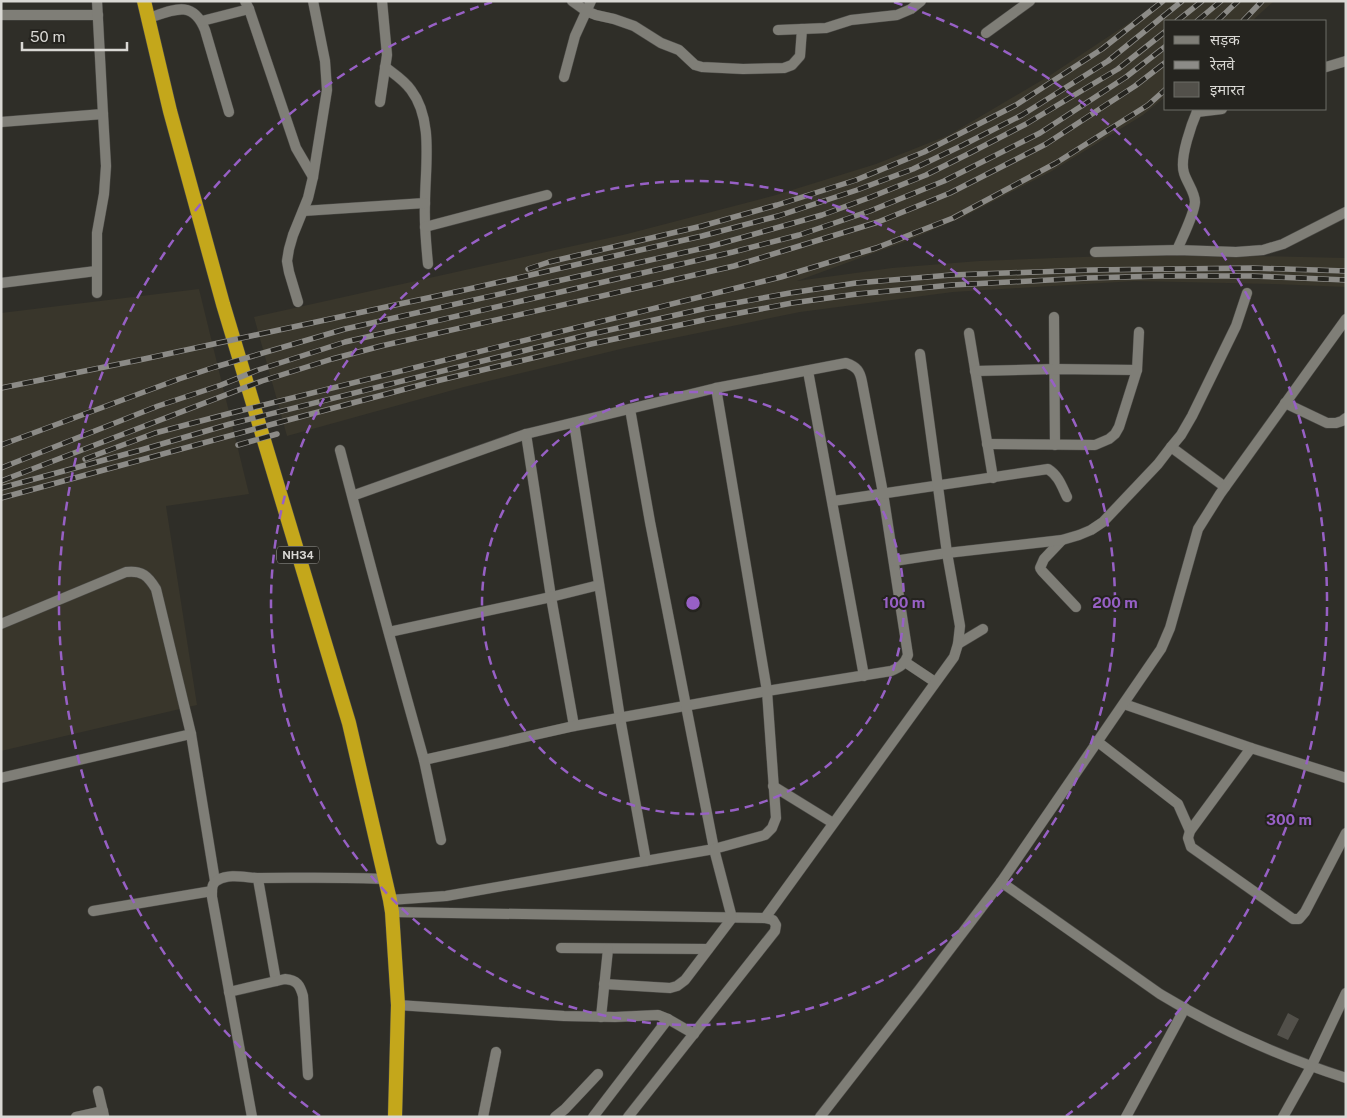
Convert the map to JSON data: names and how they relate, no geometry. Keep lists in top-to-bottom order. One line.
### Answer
{"streets":{"highway":["NH34"]},"legend":["सड़क","रेलवे","इमारत"],"scale_bar":"50 m","rings":["100 m","200 m","300 m"]}
